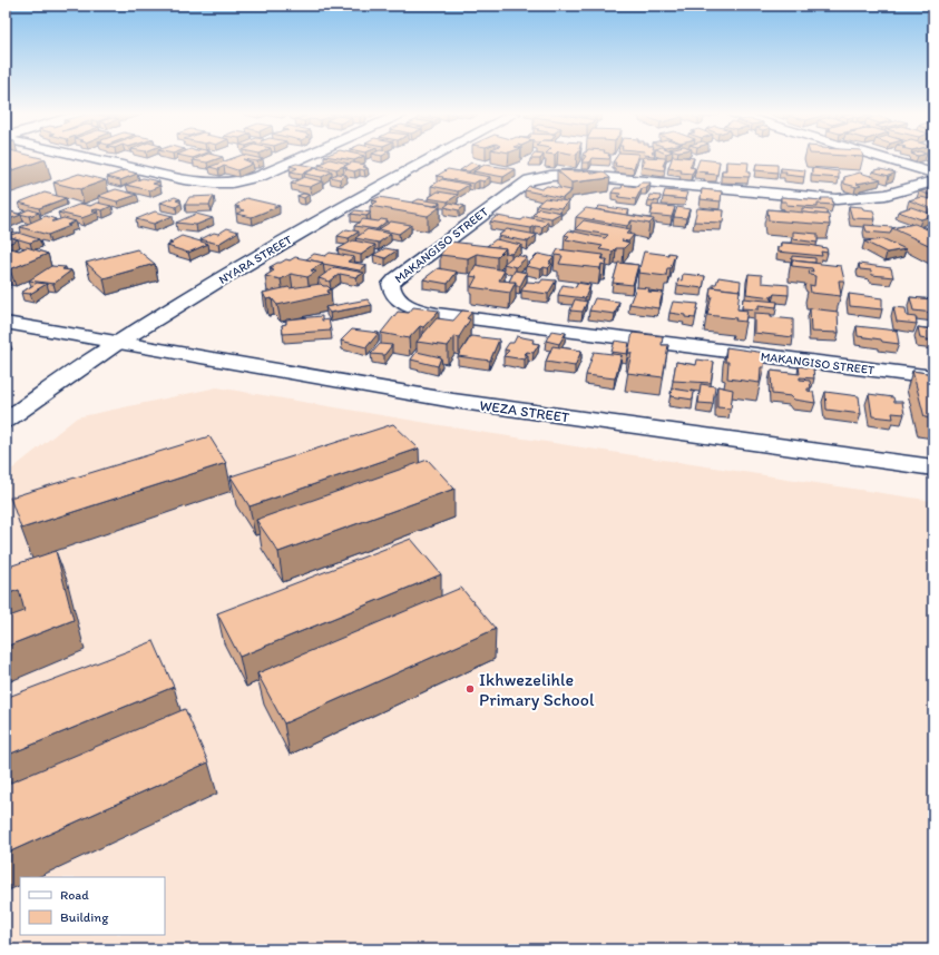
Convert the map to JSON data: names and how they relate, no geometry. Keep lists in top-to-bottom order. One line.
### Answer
{"streets":{"street":["MAKANGISO STREET","NYARA STREET","WEZA STREET"]},"crossings":[["NYARA STREET","WEZA STREET"]],"places":["Ikhwezelihle Primary School"],"legend":["Road","Building"]}
